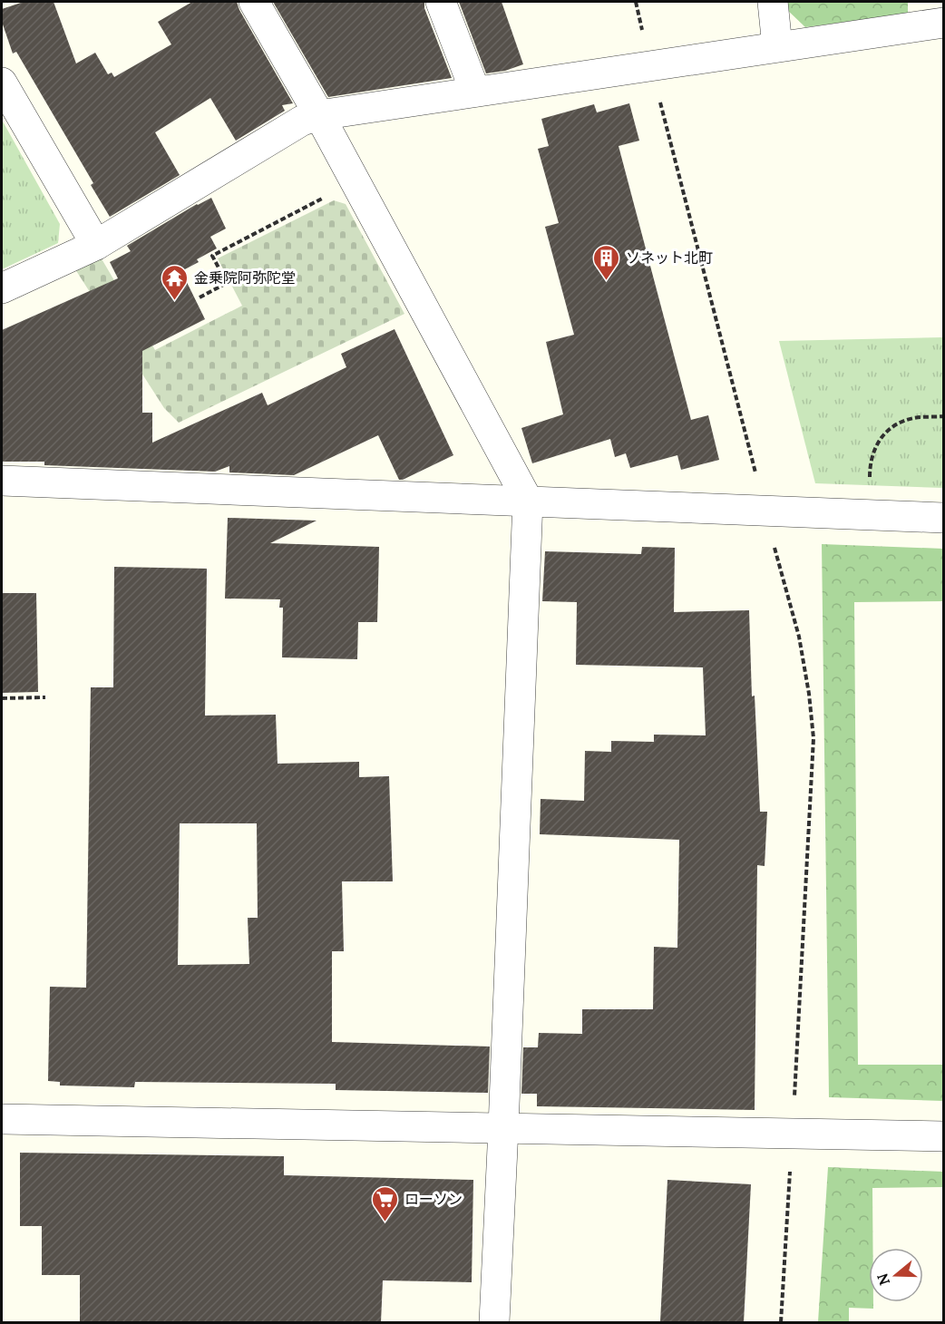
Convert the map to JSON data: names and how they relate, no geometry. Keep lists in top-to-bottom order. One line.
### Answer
{"places":{"building":["ソネット北町"],"temple":["金乗院阿弥陀堂"],"supermarket":["ローソン"]},"north":"left"}
